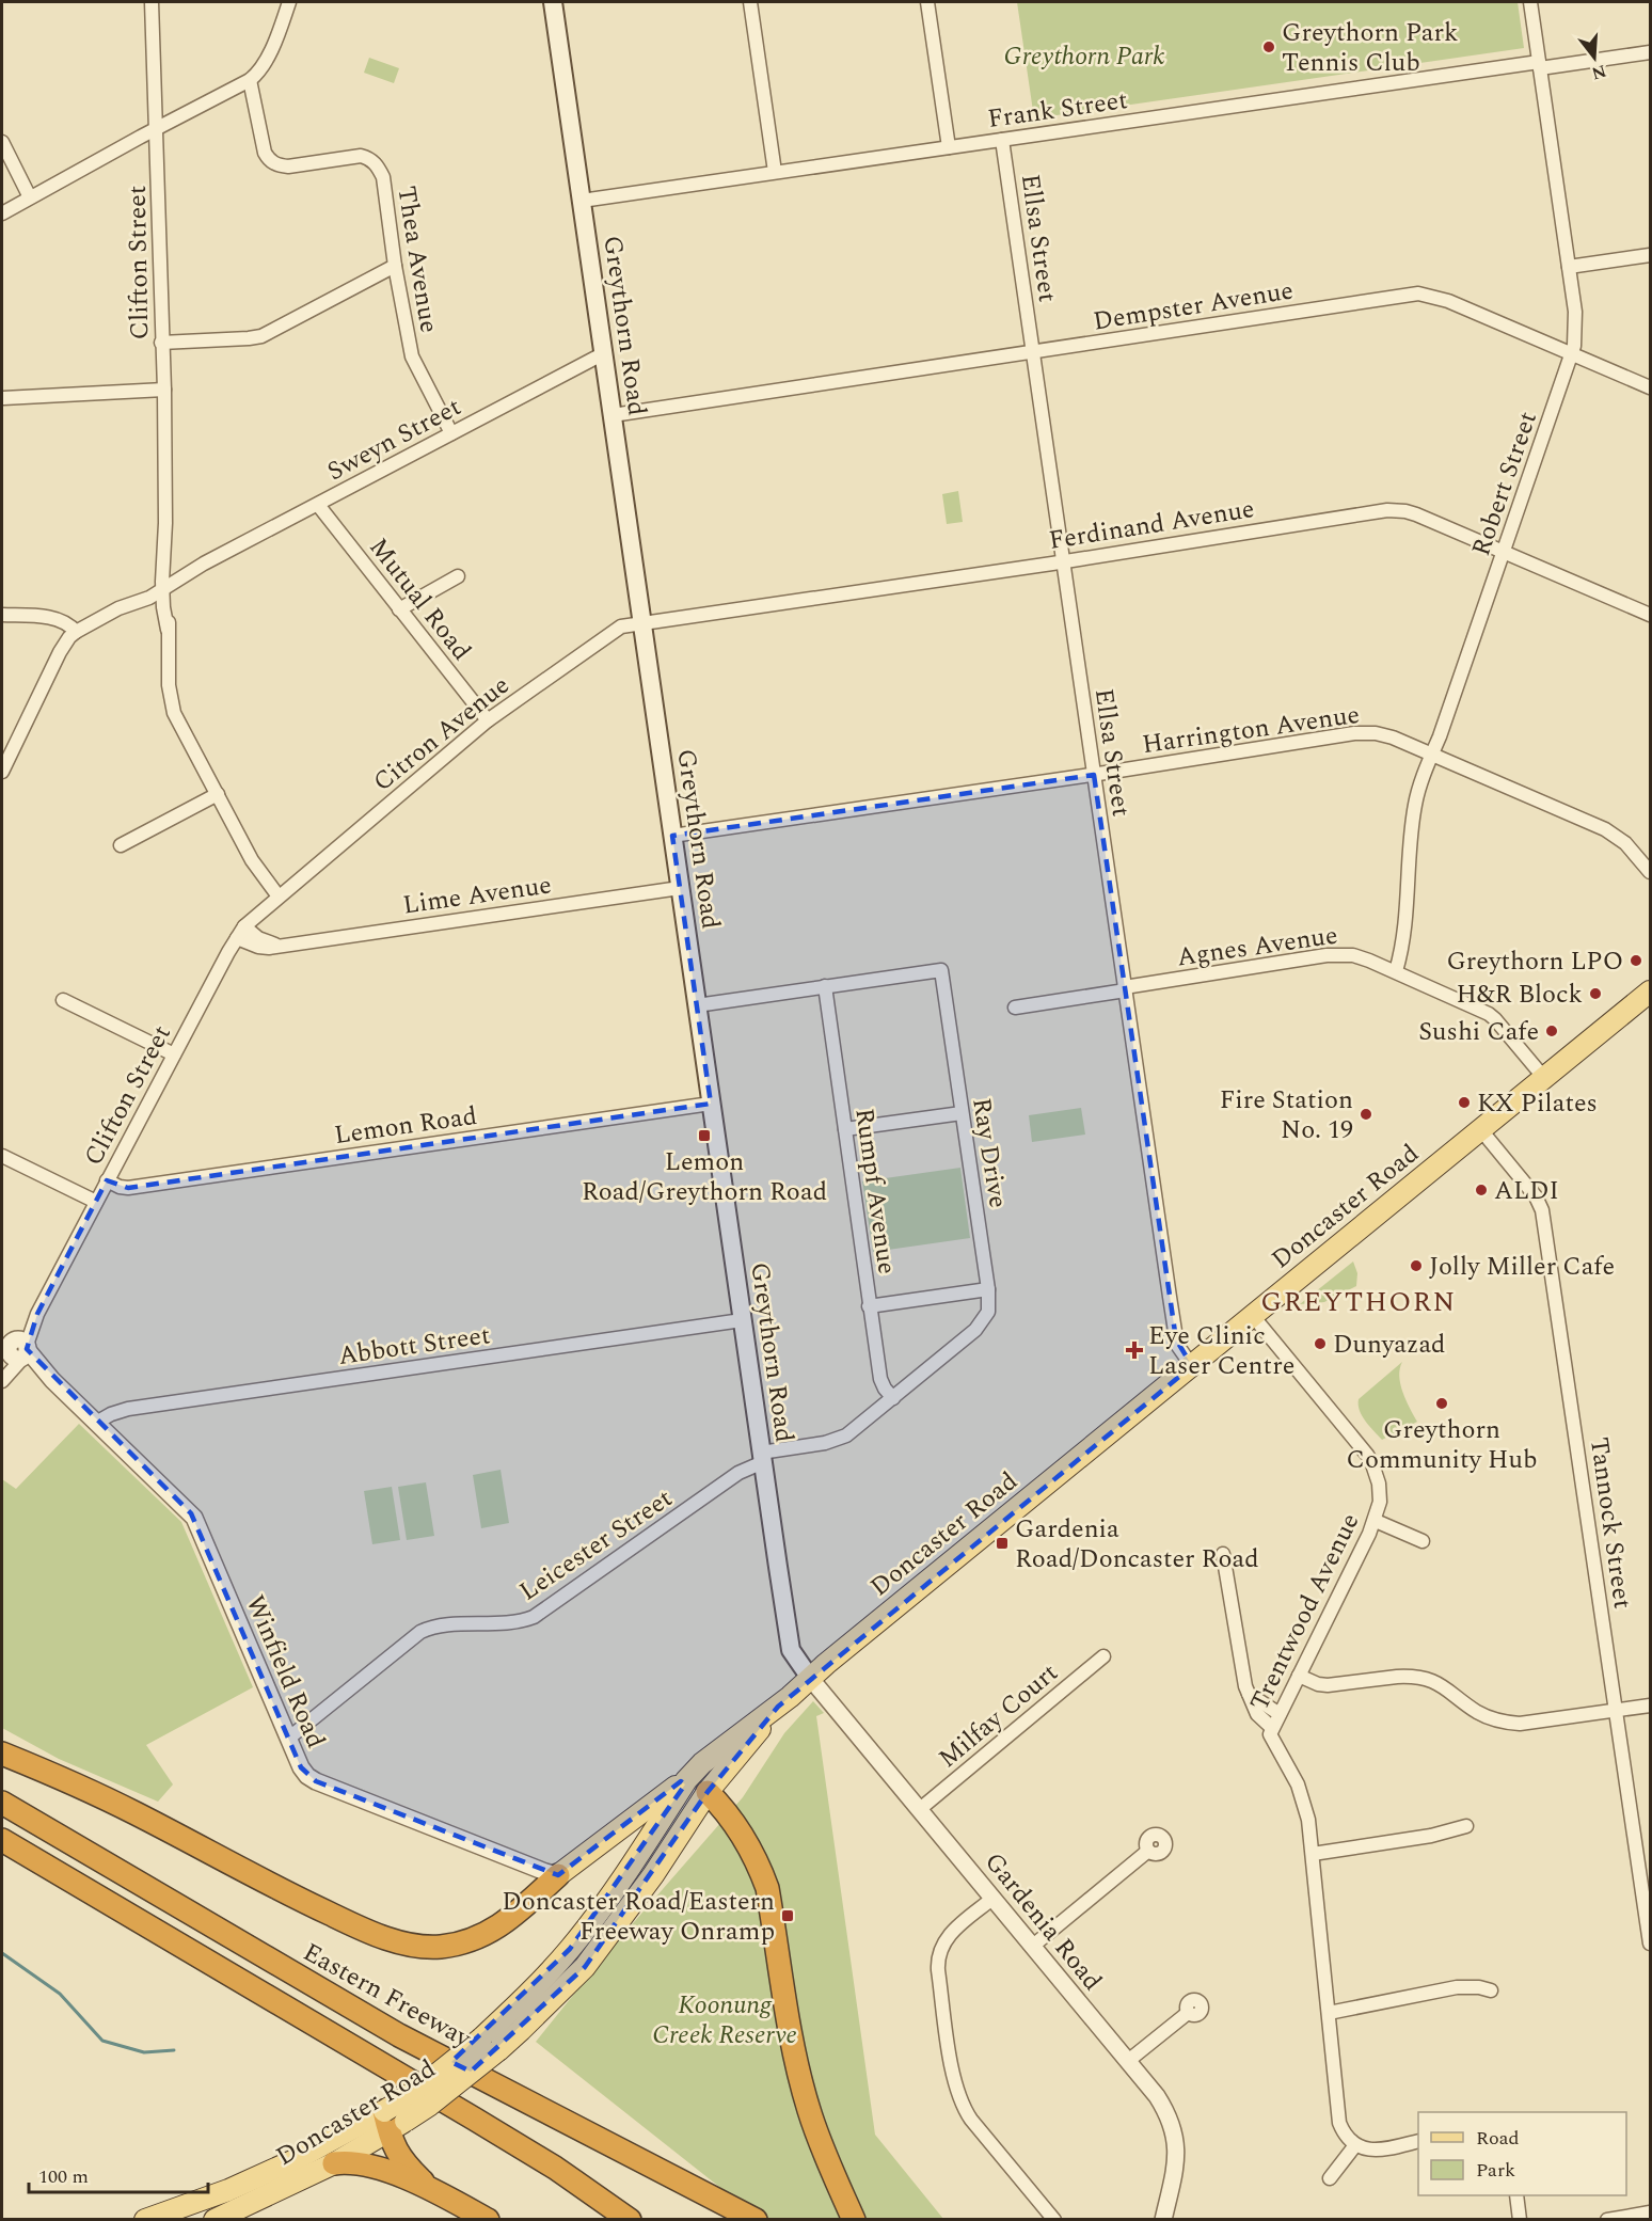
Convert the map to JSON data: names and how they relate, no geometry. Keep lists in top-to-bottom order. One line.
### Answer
{"streets":{"highway":["Eastern Freeway"],"main road":["Greythorn Road","Doncaster Road"],"street":["Frank Street","Ellsa Street","Thea Avenue","Clifton Street","Dempster Avenue","Sweyn Street","Robert Street","Ferdinand Avenue","Mutual Road","Harrington Avenue","Citron Avenue","Lime Avenue","Agnes Avenue","Lemon Road","Ray Drive","Rumpf Avenue","Abbott Street","Tannock Street","Leicester Street","Trentwood Avenue","Winfield Road","Milfay Court","Gardenia Road"]},"crossings":[["Frank Street","Ellsa Street"],["Frank Street","Greythorn Road"],["Frank Street","Robert Street"],["Ellsa Street","Dempster Avenue"],["Ellsa Street","Ferdinand Avenue"],["Ellsa Street","Harrington Avenue"],["Ellsa Street","Agnes Avenue"],["Ellsa Street","Doncaster Road"],["Thea Avenue","Sweyn Street"],["Clifton Street","Sweyn Street"],["Clifton Street","Citron Avenue"],["Clifton Street","Lime Avenue"],["Clifton Street","Lemon Road"],["Clifton Street","Winfield Road"],["Dempster Avenue","Greythorn Road"],["Dempster Avenue","Robert Street"],["Greythorn Road","Sweyn Street"],["Greythorn Road","Ferdinand Avenue"],["Greythorn Road","Harrington Avenue"],["Greythorn Road","Citron Avenue"],["Greythorn Road","Lime Avenue"],["Greythorn Road","Lemon Road"],["Greythorn Road","Ray Drive"],["Greythorn Road","Doncaster Road"],["Greythorn Road","Abbott Street"],["Greythorn Road","Leicester Street"],["Greythorn Road","Gardenia Road"],["Sweyn Street","Mutual Road"],["Robert Street","Ferdinand Avenue"],["Robert Street","Harrington Avenue"],["Robert Street","Agnes Avenue"],["Ferdinand Avenue","Citron Avenue"],["Mutual Road","Citron Avenue"],["Agnes Avenue","Doncaster Road"],["Ray Drive","Rumpf Avenue"],["Ray Drive","Leicester Street"],["Doncaster Road","Tannock Street"],["Doncaster Road","Trentwood Avenue"],["Doncaster Road","Winfield Road"],["Doncaster Road","Gardenia Road"],["Abbott Street","Winfield Road"],["Leicester Street","Winfield Road"],["Milfay Court","Gardenia Road"]],"districts":["GREYTHORN"],"parks":["Greythorn Park","Koonung Creek Reserve"],"places":{"other":["Greythorn Park Tennis Club","Greythorn LPO","H&R Block","Sushi Cafe","KX Pilates","Fire Station No. 19","ALDI","Jolly Miller Cafe","Dunyazad","Greythorn Community Hub"],"transit":["Lemon Road/Greythorn Road","Gardenia Road/Doncaster Road","Doncaster Road/Eastern Freeway Onramp"],"health":["Eye Clinic Laser Centre"]},"legend":["Road","Park"],"scale_bar":"100 m","north":"bottom"}
